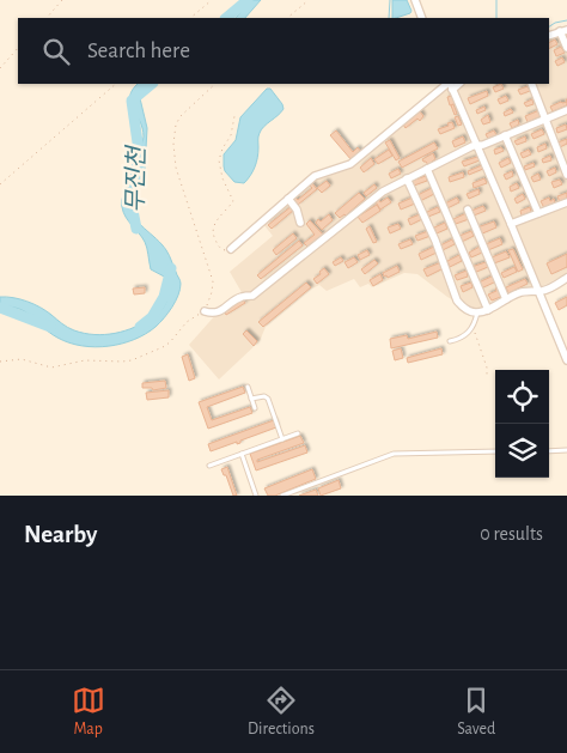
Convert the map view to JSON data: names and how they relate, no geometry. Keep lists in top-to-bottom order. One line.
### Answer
{"water":["무진천"],"page":{"search":"Search here","heading":["Nearby","0 results"],"nav":["Map","Directions","Saved"]}}
